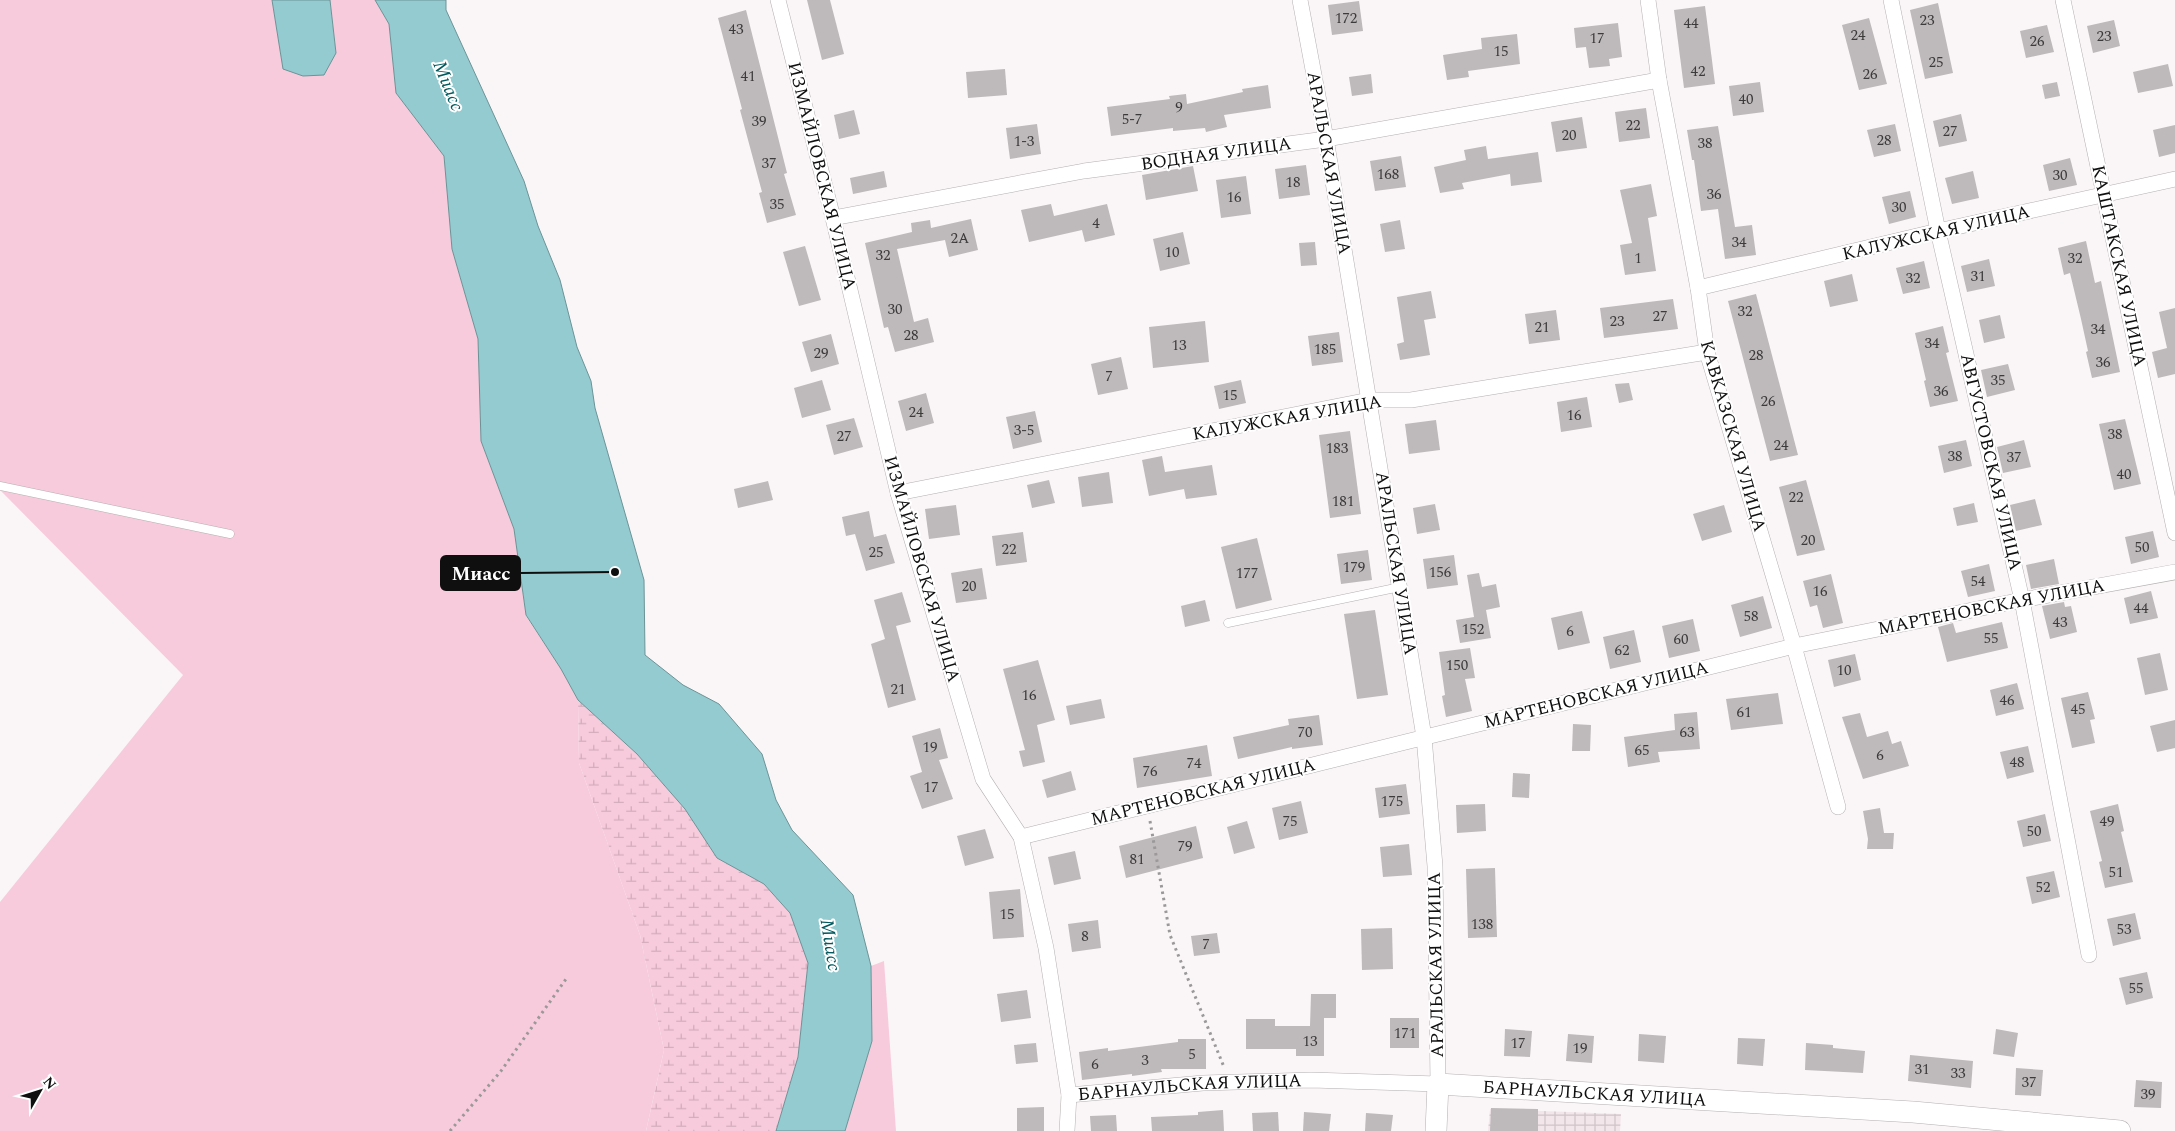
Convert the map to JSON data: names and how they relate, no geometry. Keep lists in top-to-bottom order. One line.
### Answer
{"streets":{"street":["ВОДНАЯ УЛИЦА","АРАЛЬСКАЯ УЛИЦА","ИЗМАЙЛОВСКАЯ УЛИЦА","КАЛУЖСКАЯ УЛИЦА","КАШТАКСКАЯ УЛИЦА","КАВКАЗСКАЯ УЛИЦА","АВГУСТОВСКАЯ УЛИЦА","МАРТЕНОВСКАЯ УЛИЦА","БАРНАУЛЬСКАЯ УЛИЦА"]},"crossings":[["ВОДНАЯ УЛИЦА","АРАЛЬСКАЯ УЛИЦА"],["ВОДНАЯ УЛИЦА","ИЗМАЙЛОВСКАЯ УЛИЦА"],["ВОДНАЯ УЛИЦА","КАВКАЗСКАЯ УЛИЦА"],["АРАЛЬСКАЯ УЛИЦА","КАЛУЖСКАЯ УЛИЦА"],["АРАЛЬСКАЯ УЛИЦА","МАРТЕНОВСКАЯ УЛИЦА"],["АРАЛЬСКАЯ УЛИЦА","БАРНАУЛЬСКАЯ УЛИЦА"],["ИЗМАЙЛОВСКАЯ УЛИЦА","КАЛУЖСКАЯ УЛИЦА"],["ИЗМАЙЛОВСКАЯ УЛИЦА","МАРТЕНОВСКАЯ УЛИЦА"],["ИЗМАЙЛОВСКАЯ УЛИЦА","БАРНАУЛЬСКАЯ УЛИЦА"],["КАЛУЖСКАЯ УЛИЦА","КАШТАКСКАЯ УЛИЦА"],["КАЛУЖСКАЯ УЛИЦА","КАВКАЗСКАЯ УЛИЦА"],["КАЛУЖСКАЯ УЛИЦА","АВГУСТОВСКАЯ УЛИЦА"],["КАВКАЗСКАЯ УЛИЦА","МАРТЕНОВСКАЯ УЛИЦА"],["АВГУСТОВСКАЯ УЛИЦА","МАРТЕНОВСКАЯ УЛИЦА"]],"water":["Миасс"],"places":["Миасс"],"house_numbers":["172","23","44","43","24","23","17","26","15","25","42","26","41","40","9","5-7","39","22","27","20","28","1-3","38","37","168","30","18","36","16","35","30","4","2А","34","10","32","1","32","31","32","30","32","27","23","21","34","28","34","13","185","29","28","36","7","35","36","15","26","24","16","3-5","38","27","24","183","38","37","40","22","181","20","50","22","25","179","156","177","54","20","16","44","58","43","152","6","55","60","62","150","10","21","16","46","45","61","70","63","19","65","6","48","74","76","17","175","75","49","50","79","81","51","52","15","138","53","8","7","55","171","13","17","19","5","3","6","31","33","37","39"],"north":"top right"}
